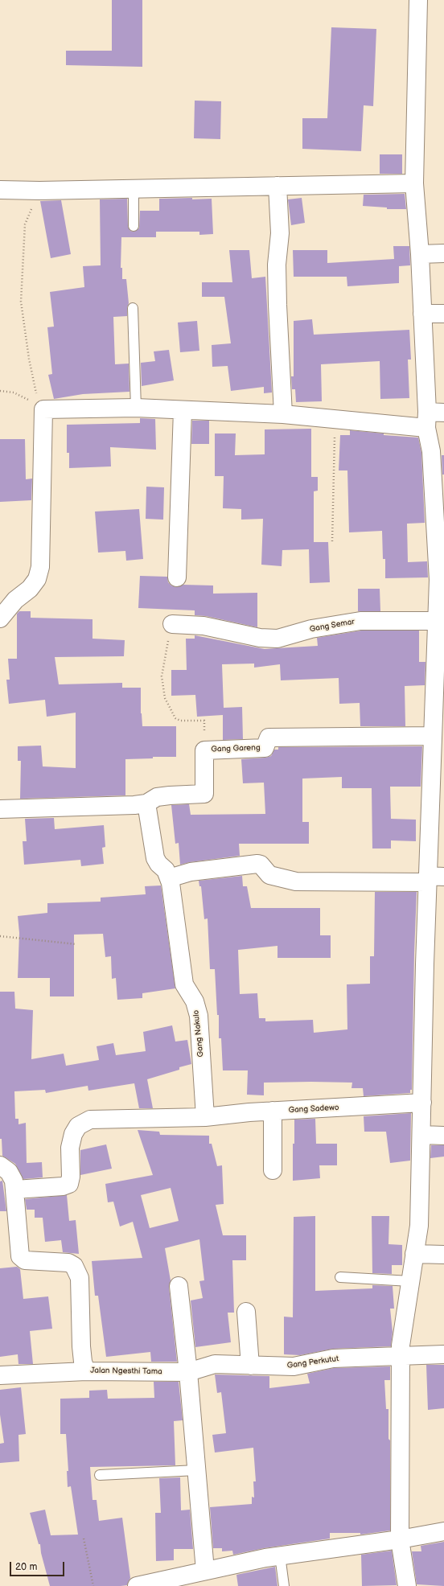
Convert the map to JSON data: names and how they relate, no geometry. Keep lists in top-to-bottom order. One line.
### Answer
{"streets":{"street":["Gang Semar","Gang Gareng","Gang Nakulo","Gang Sadewo","Gang Perkutut","Jalan Ngesthi Tama"]},"crossings":[["Gang Nakulo","Gang Sadewo"],["Gang Sadewo","Jalan Ngesthi Tama"],["Gang Perkutut","Jalan Ngesthi Tama"]],"scale_bar":"20 m"}
